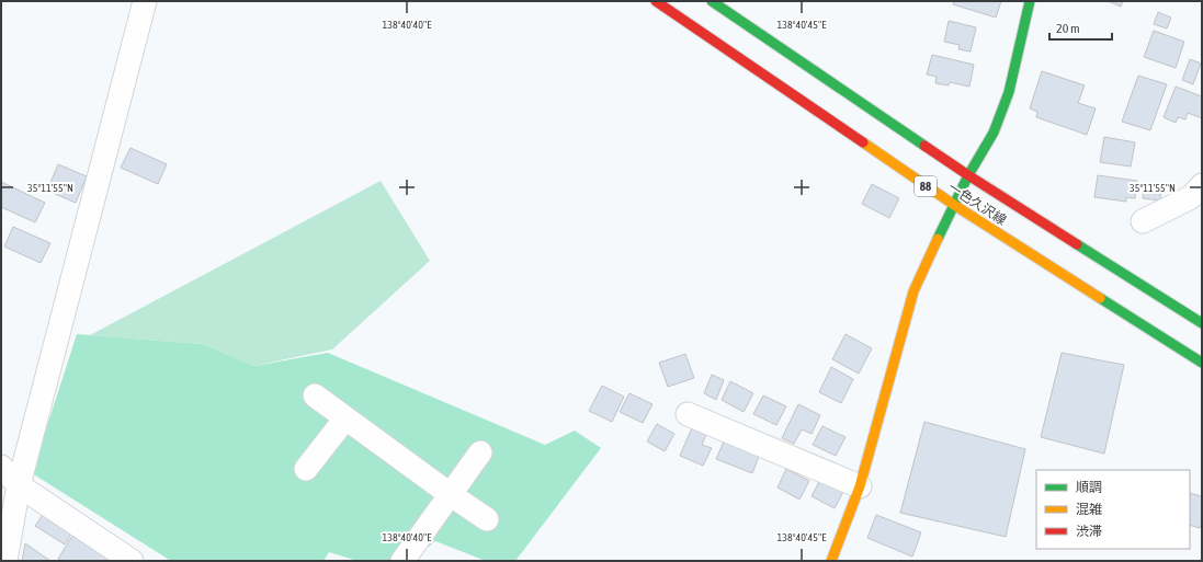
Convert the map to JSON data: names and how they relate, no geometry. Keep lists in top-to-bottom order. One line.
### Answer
{"streets":{"main road":["88","一色久沢線"]},"legend":["順調","混雑","渋滞"],"scale_bar":"20 m","coordinates":["138°40'40\"E","138°40'45\"E","35°11'55\"N"]}
